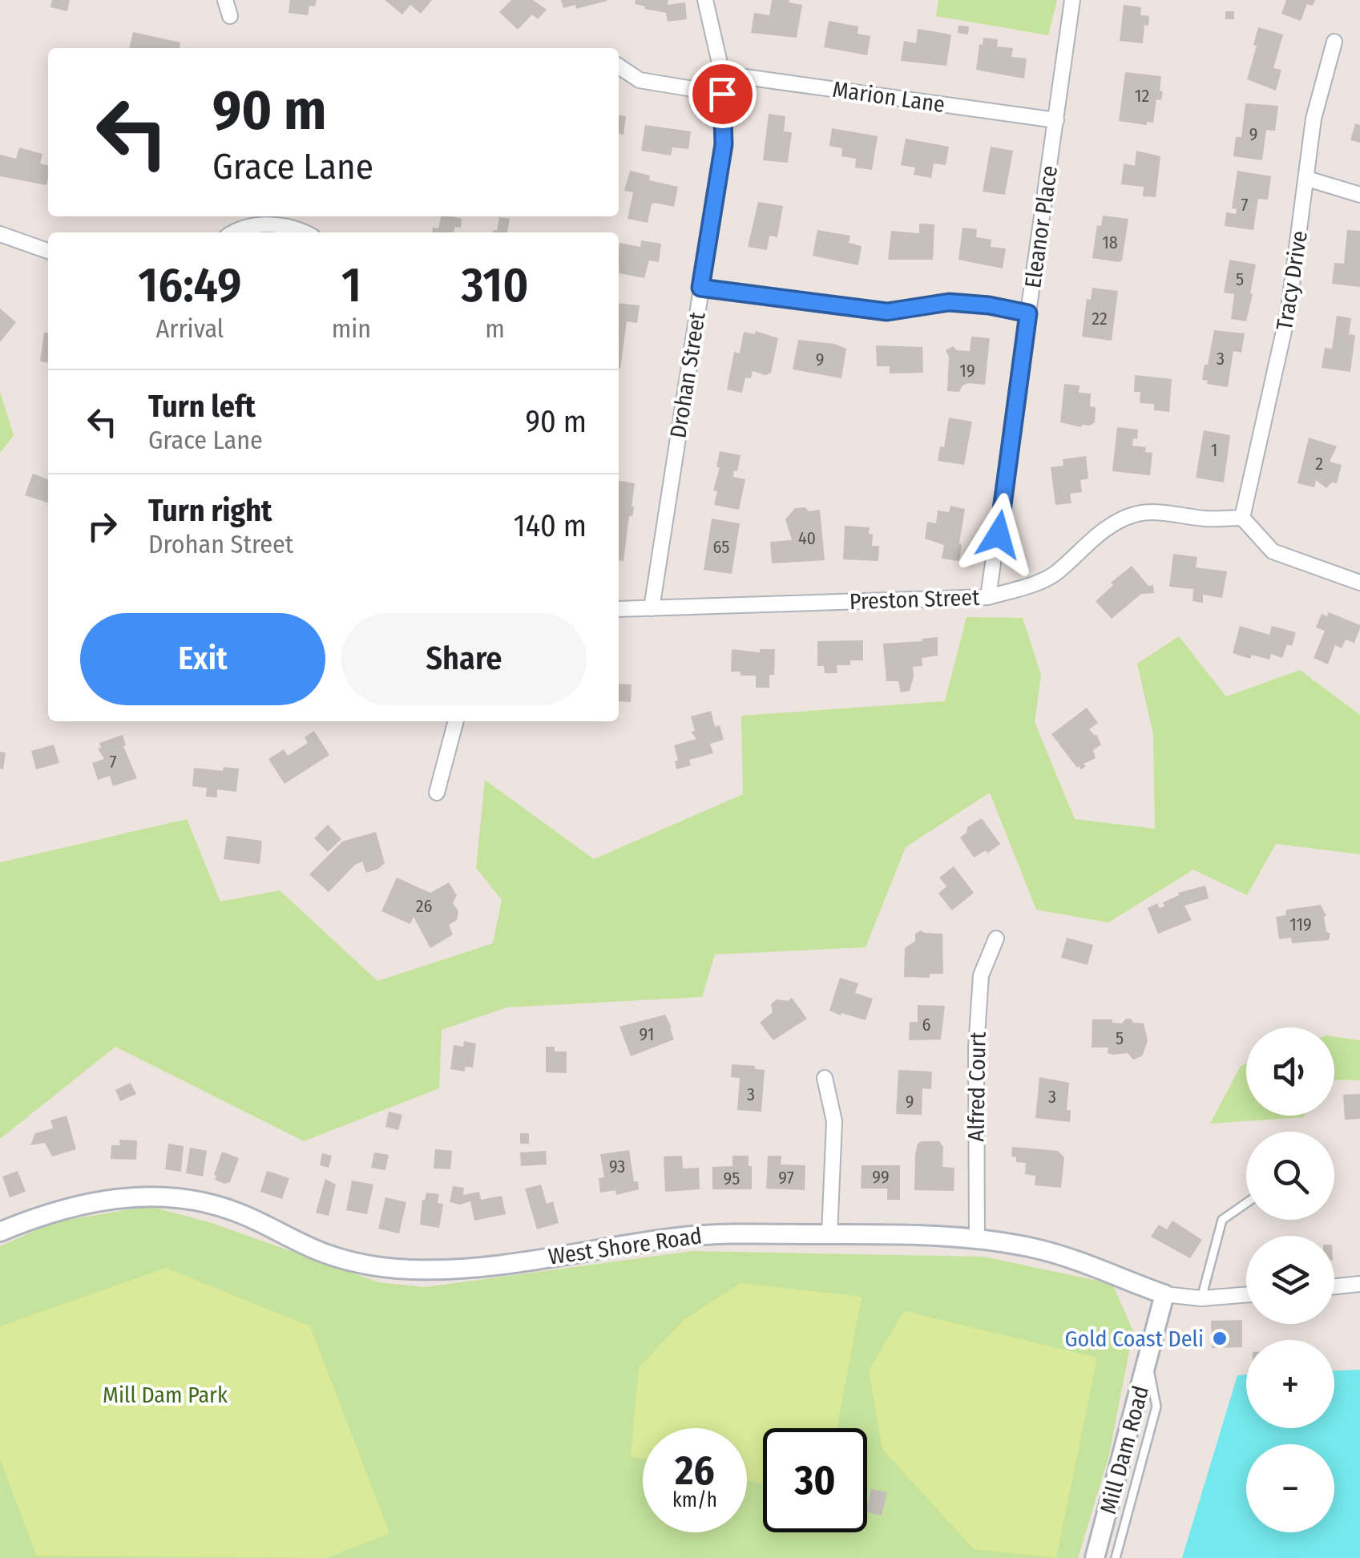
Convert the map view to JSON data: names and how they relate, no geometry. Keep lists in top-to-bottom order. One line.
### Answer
{"streets":{"street":["Marion Lane","Eleanor Place","Tracy Drive","Drohan Street","Preston Street","Alfred Court","West Shore Road","Mill Dam Road"]},"crossings":[["Marion Lane","Eleanor Place"],["Marion Lane","Drohan Street"],["Eleanor Place","Preston Street"],["Tracy Drive","Preston Street"],["Drohan Street","Preston Street"],["Alfred Court","West Shore Road"],["West Shore Road","Mill Dam Road"]],"parks":["Mill Dam Park"],"places":["Gold Coast Deli"],"house_numbers":["12","9","7","18","5","22","3","9","19","1","2","40","65","7","26","119","6","91","5","3","3","9","93","99","97","95"],"page":{"turn":["90 m","Grace Lane"],"eta":["16:49","Arrival","1","min","310","m"],"list":[{"name":"Turn left","note":"Grace Lane","value":"90 m"},{"name":"Turn right","note":"Drohan Street","value":"140 m"}],"buttons":["Exit","Share"],"map_buttons":["+","−"],"speed":"26 km/h","limit":"30"}}
